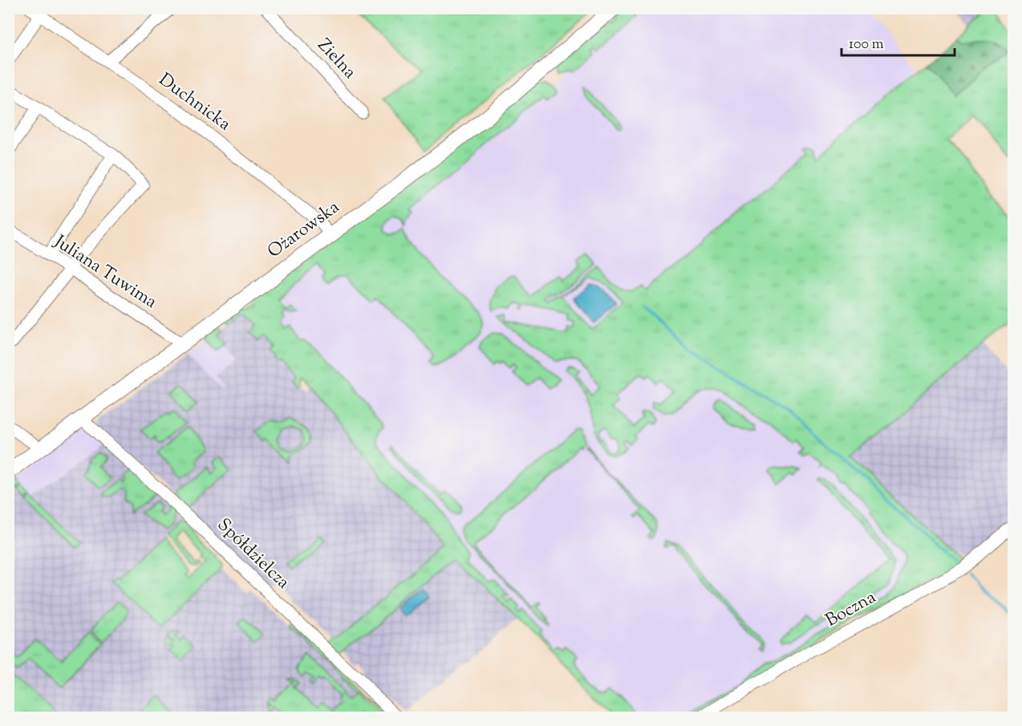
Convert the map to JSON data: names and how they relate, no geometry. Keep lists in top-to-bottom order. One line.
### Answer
{"streets":{"main road":["Ożarowska"],"street":["Zielna","Duchnicka","Juliana Tuwima","Spółdzielcza","Boczna"]},"crossings":[["Duchnicka","Ożarowska"],["Ożarowska","Juliana Tuwima"],["Ożarowska","Spółdzielcza"]],"scale_bar":"100 m"}
